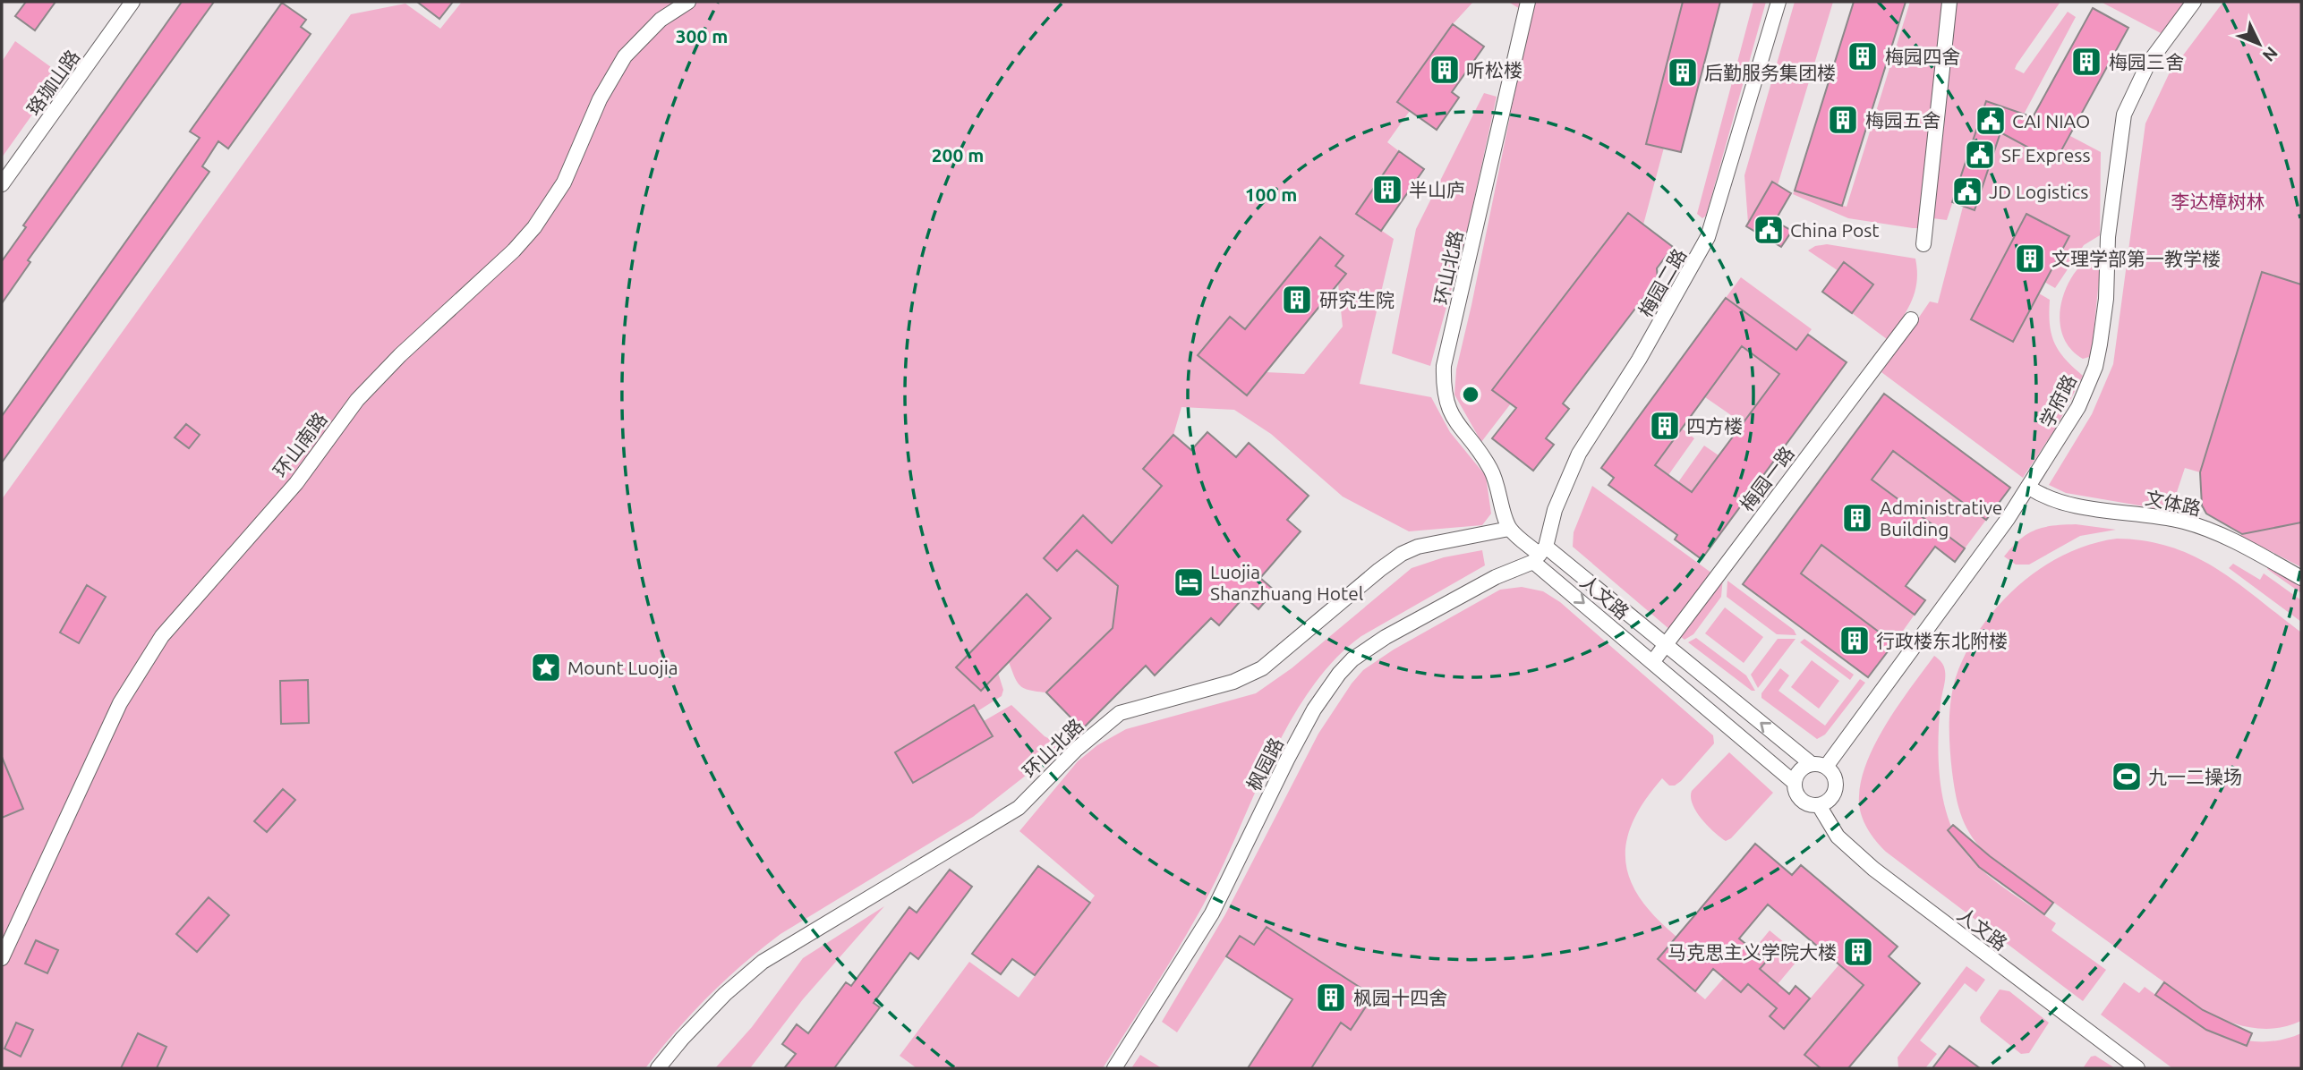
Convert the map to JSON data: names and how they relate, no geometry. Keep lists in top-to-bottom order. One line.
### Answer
{"streets":{"street":["珞珈山路","环山北路","梅园二路","学府路","环山南路","梅园一路","文体路","人文路","枫园路"]},"crossings":[["梅园二路","人文路"],["梅园二路","枫园路"],["学府路","文体路"],["学府路","人文路"],["梅园一路","人文路"],["人文路","枫园路"]],"parks":["李达樟树林"],"places":{"building":["梅园四舍","梅园三舍","听松楼","后勤服务集团楼","梅园五舍","半山庐","文理学部第一教学楼","研究生院","四方楼","Administrative Building","行政楼东北附楼","马克思主义学院大楼","枫园十四舍"],"public building":["CAI NIAO","SF Express","JD Logistics","China Post"],"hotel":["Luojia Shanzhuang Hotel"],"place":["Mount Luojia"],"sports":["九一二操场"]},"north":"bottom right","rings":["300 m","200 m","100 m"]}
